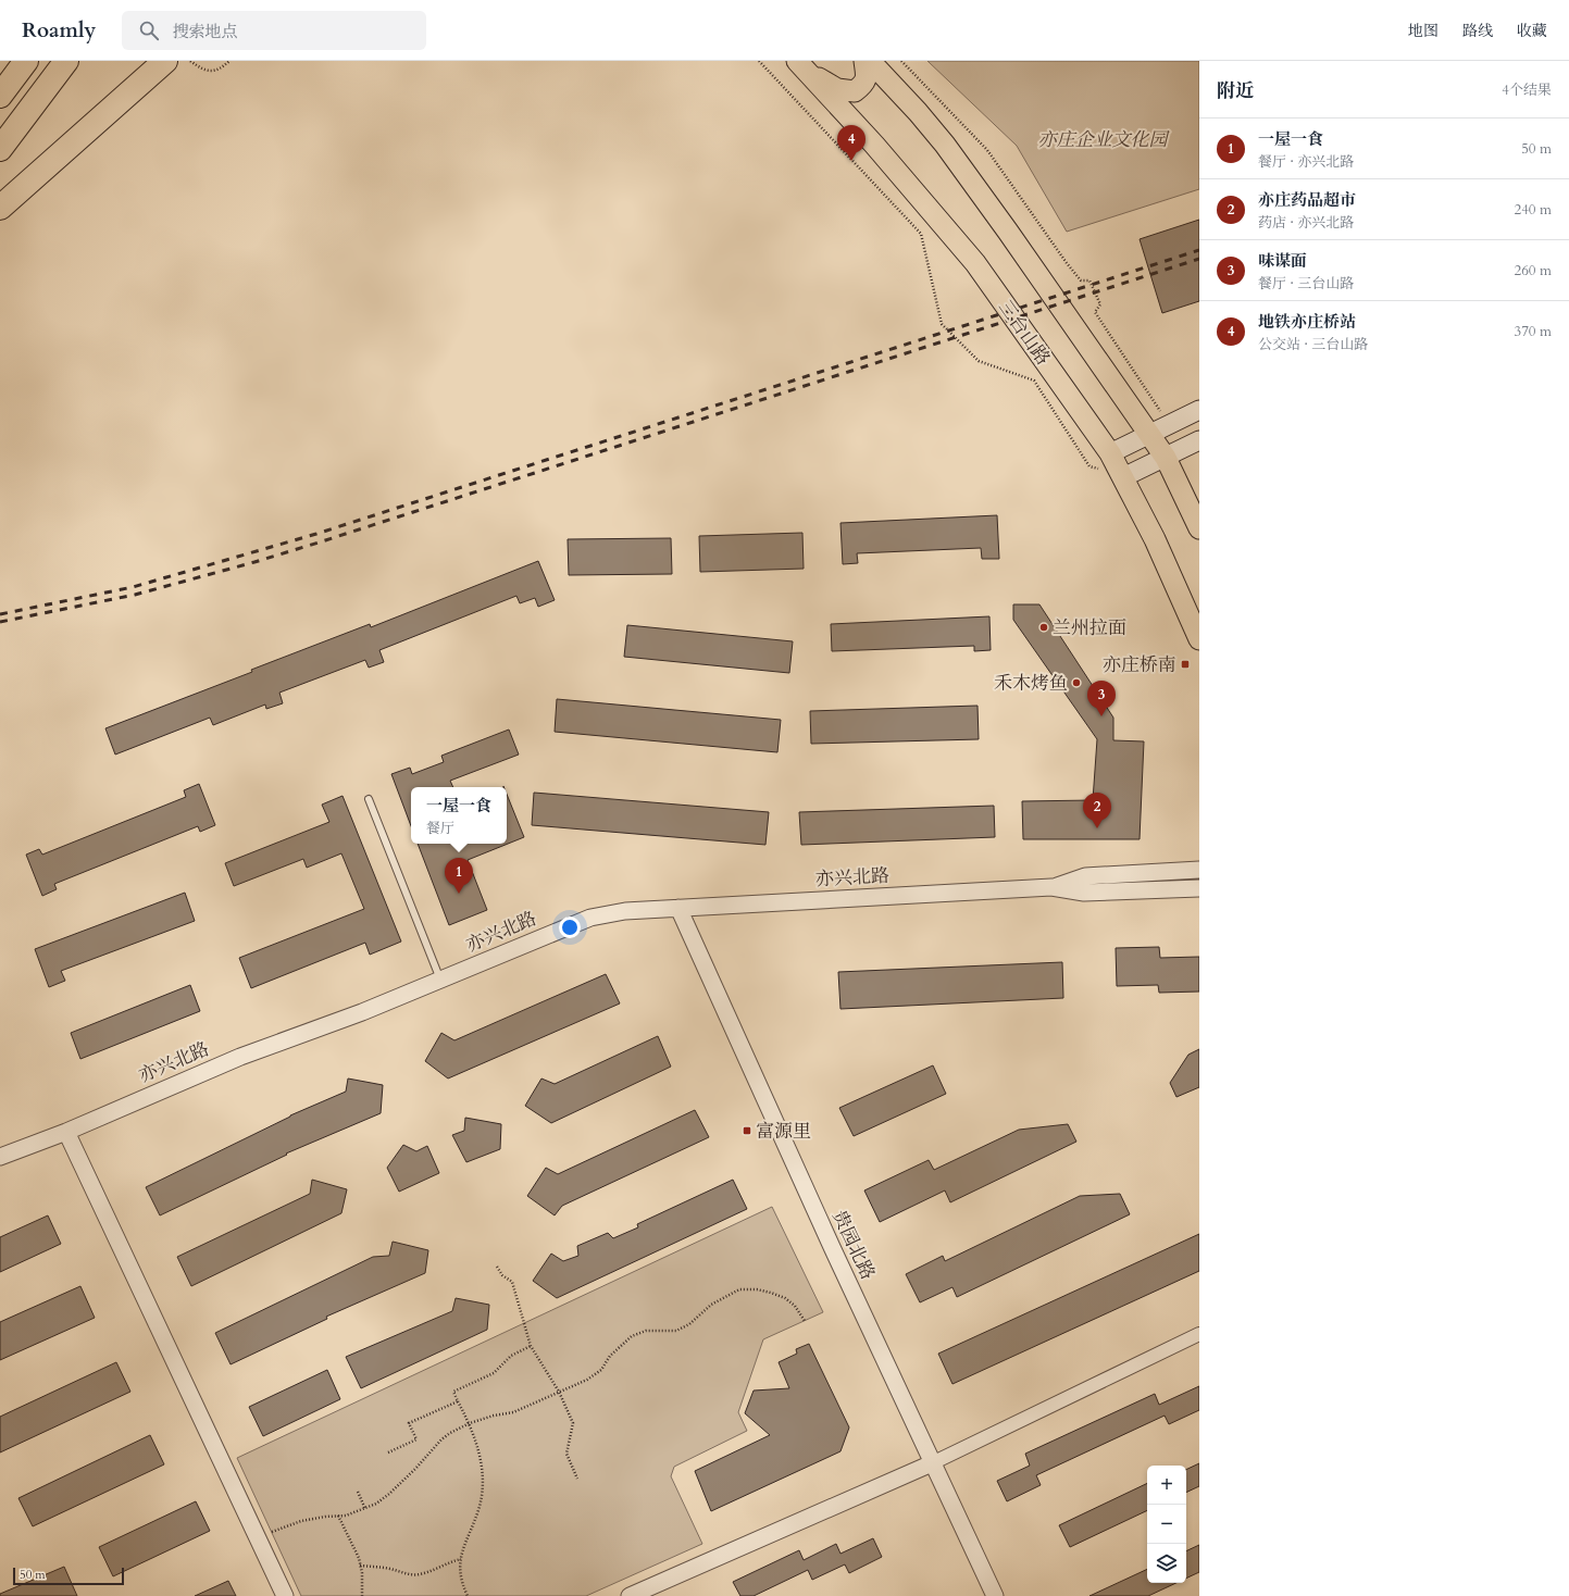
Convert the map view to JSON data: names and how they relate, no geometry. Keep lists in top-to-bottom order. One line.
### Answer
{"streets":{"main road":["三台山路"],"street":["亦兴北路","贵园北路"]},"crossings":[["亦兴北路","贵园北路"]],"parks":["亦庄企业文化园"],"places":{"other":["兰州拉面","禾木烤鱼"],"transit":["亦庄桥南","富源里"]},"scale_bar":"50 m","page":{"header":"Roamly","search":"搜索地点","nav":["地图","路线","收藏"],"heading":["附近","4个结果"],"list":[{"mark":"1","name":"一屋一食","note":"餐厅 · 亦兴北路","value":"50 m"},{"mark":"2","name":"亦庄药品超市","note":"药店 · 亦兴北路","value":"240 m"},{"mark":"3","name":"味谋面","note":"餐厅 · 三台山路","value":"260 m"},{"mark":"4","name":"地铁亦庄桥站","note":"公交站 · 三台山路","value":"370 m"}],"pins":["4","3","2","1"],"popup":["一屋一食","餐厅"],"map_buttons":["+","−"],"scale":"50 m"}}
